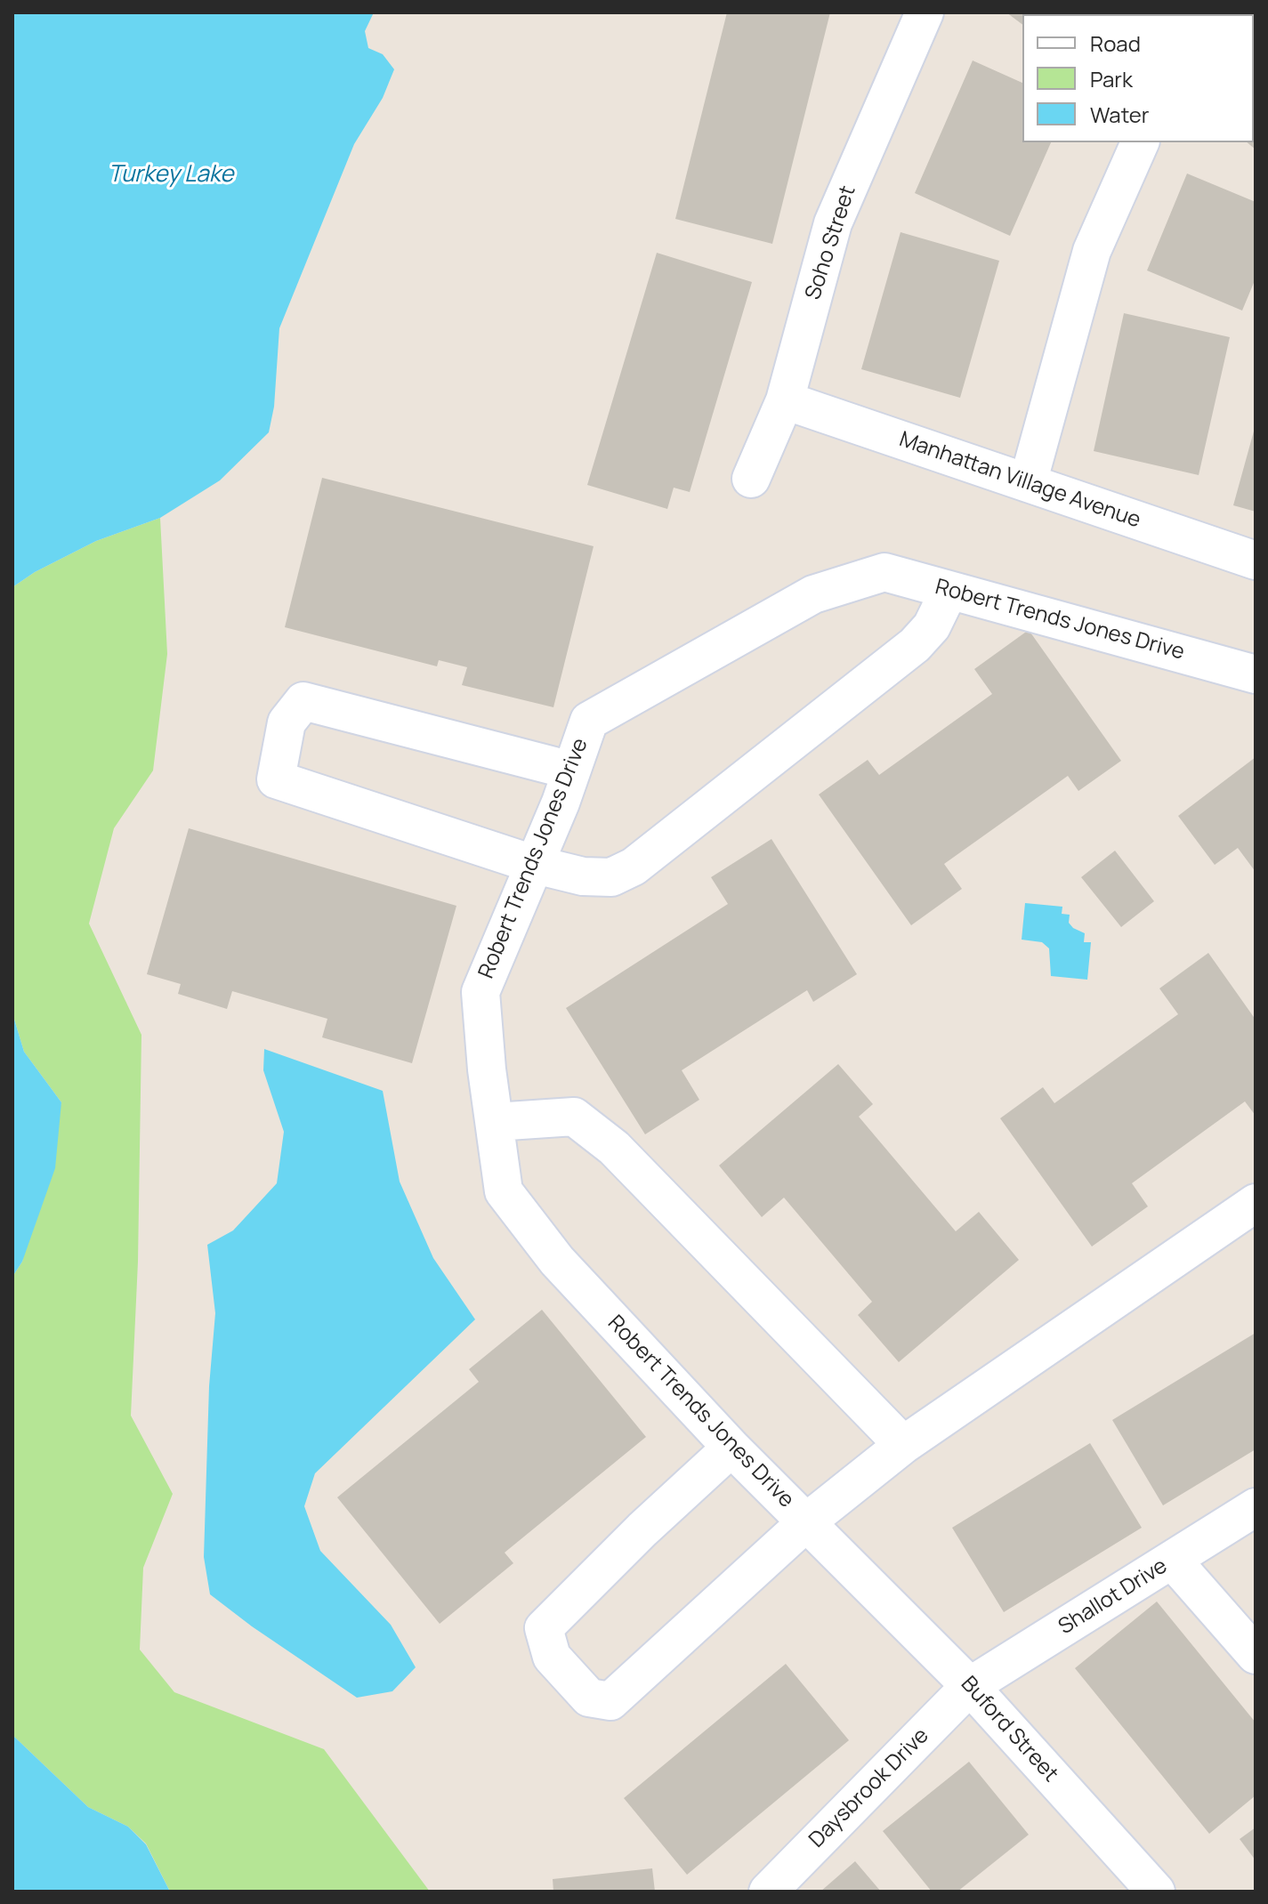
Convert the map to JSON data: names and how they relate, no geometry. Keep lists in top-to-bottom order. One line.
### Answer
{"streets":{"street":["Soho Street","Manhattan Village Avenue","Robert Trends Jones Drive","Shallot Drive","Buford Street","Daysbrook Drive"]},"crossings":[["Soho Street","Manhattan Village Avenue"],["Robert Trends Jones Drive","Buford Street"],["Shallot Drive","Buford Street"],["Shallot Drive","Daysbrook Drive"],["Buford Street","Daysbrook Drive"]],"water":["Turkey Lake"],"legend":["Road","Park","Water"]}
